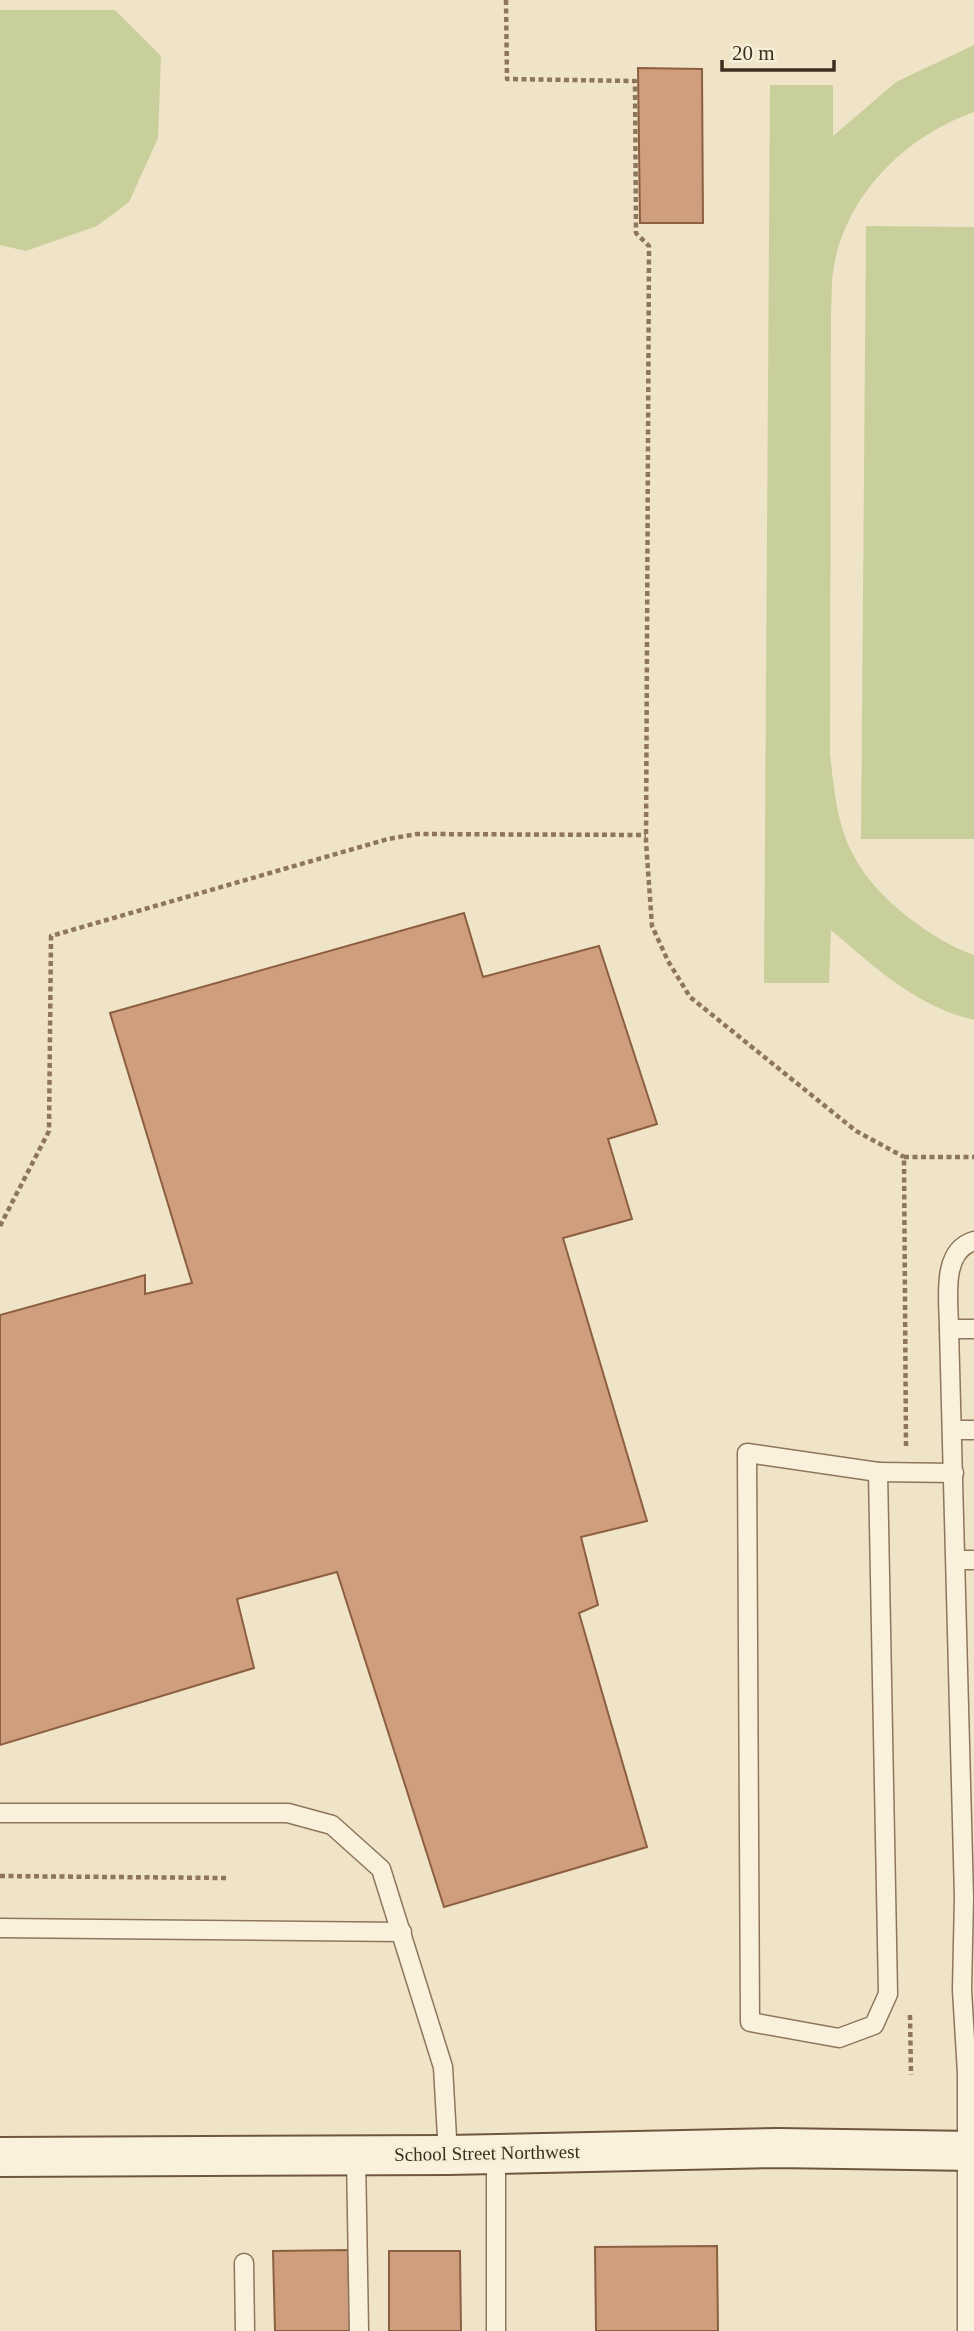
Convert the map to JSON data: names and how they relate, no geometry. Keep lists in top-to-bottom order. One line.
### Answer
{"streets":{"street":["School Street Northwest"]},"scale_bar":"20 m"}
